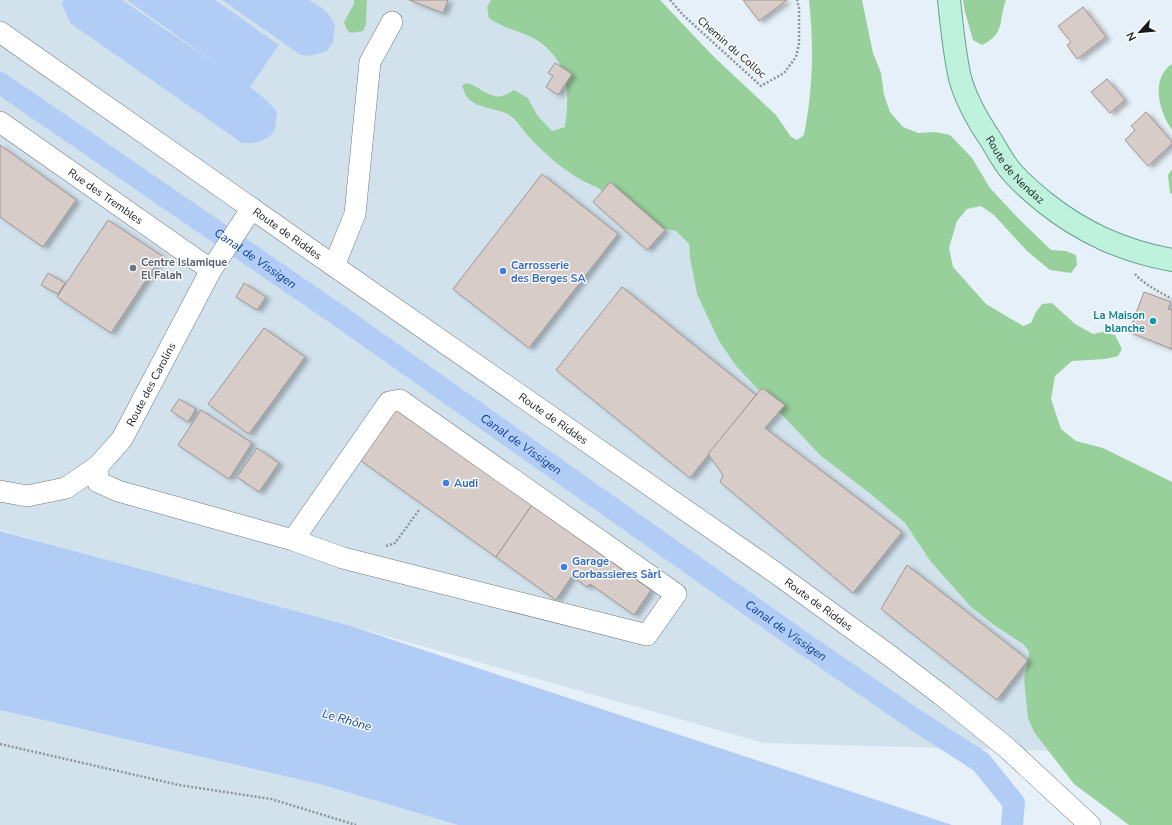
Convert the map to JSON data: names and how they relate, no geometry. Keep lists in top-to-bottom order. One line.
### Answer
{"streets":{"main road":["Route de Nendaz"],"street":["Rue des Trembles","Route de Riddes","Route des Carolins"],"path":["Chemin du Colloc"]},"crossings":[["Rue des Trembles","Route des Carolins"],["Route de Riddes","Route des Carolins"]],"water":["Canal de Vissigen","Le Rhône"],"places":["Centre Islamique El Falah","Carrosserie des Berges SA","La Maison blanche","Audi","Garage Corbassieres Sàrl"],"north":"bottom left"}
